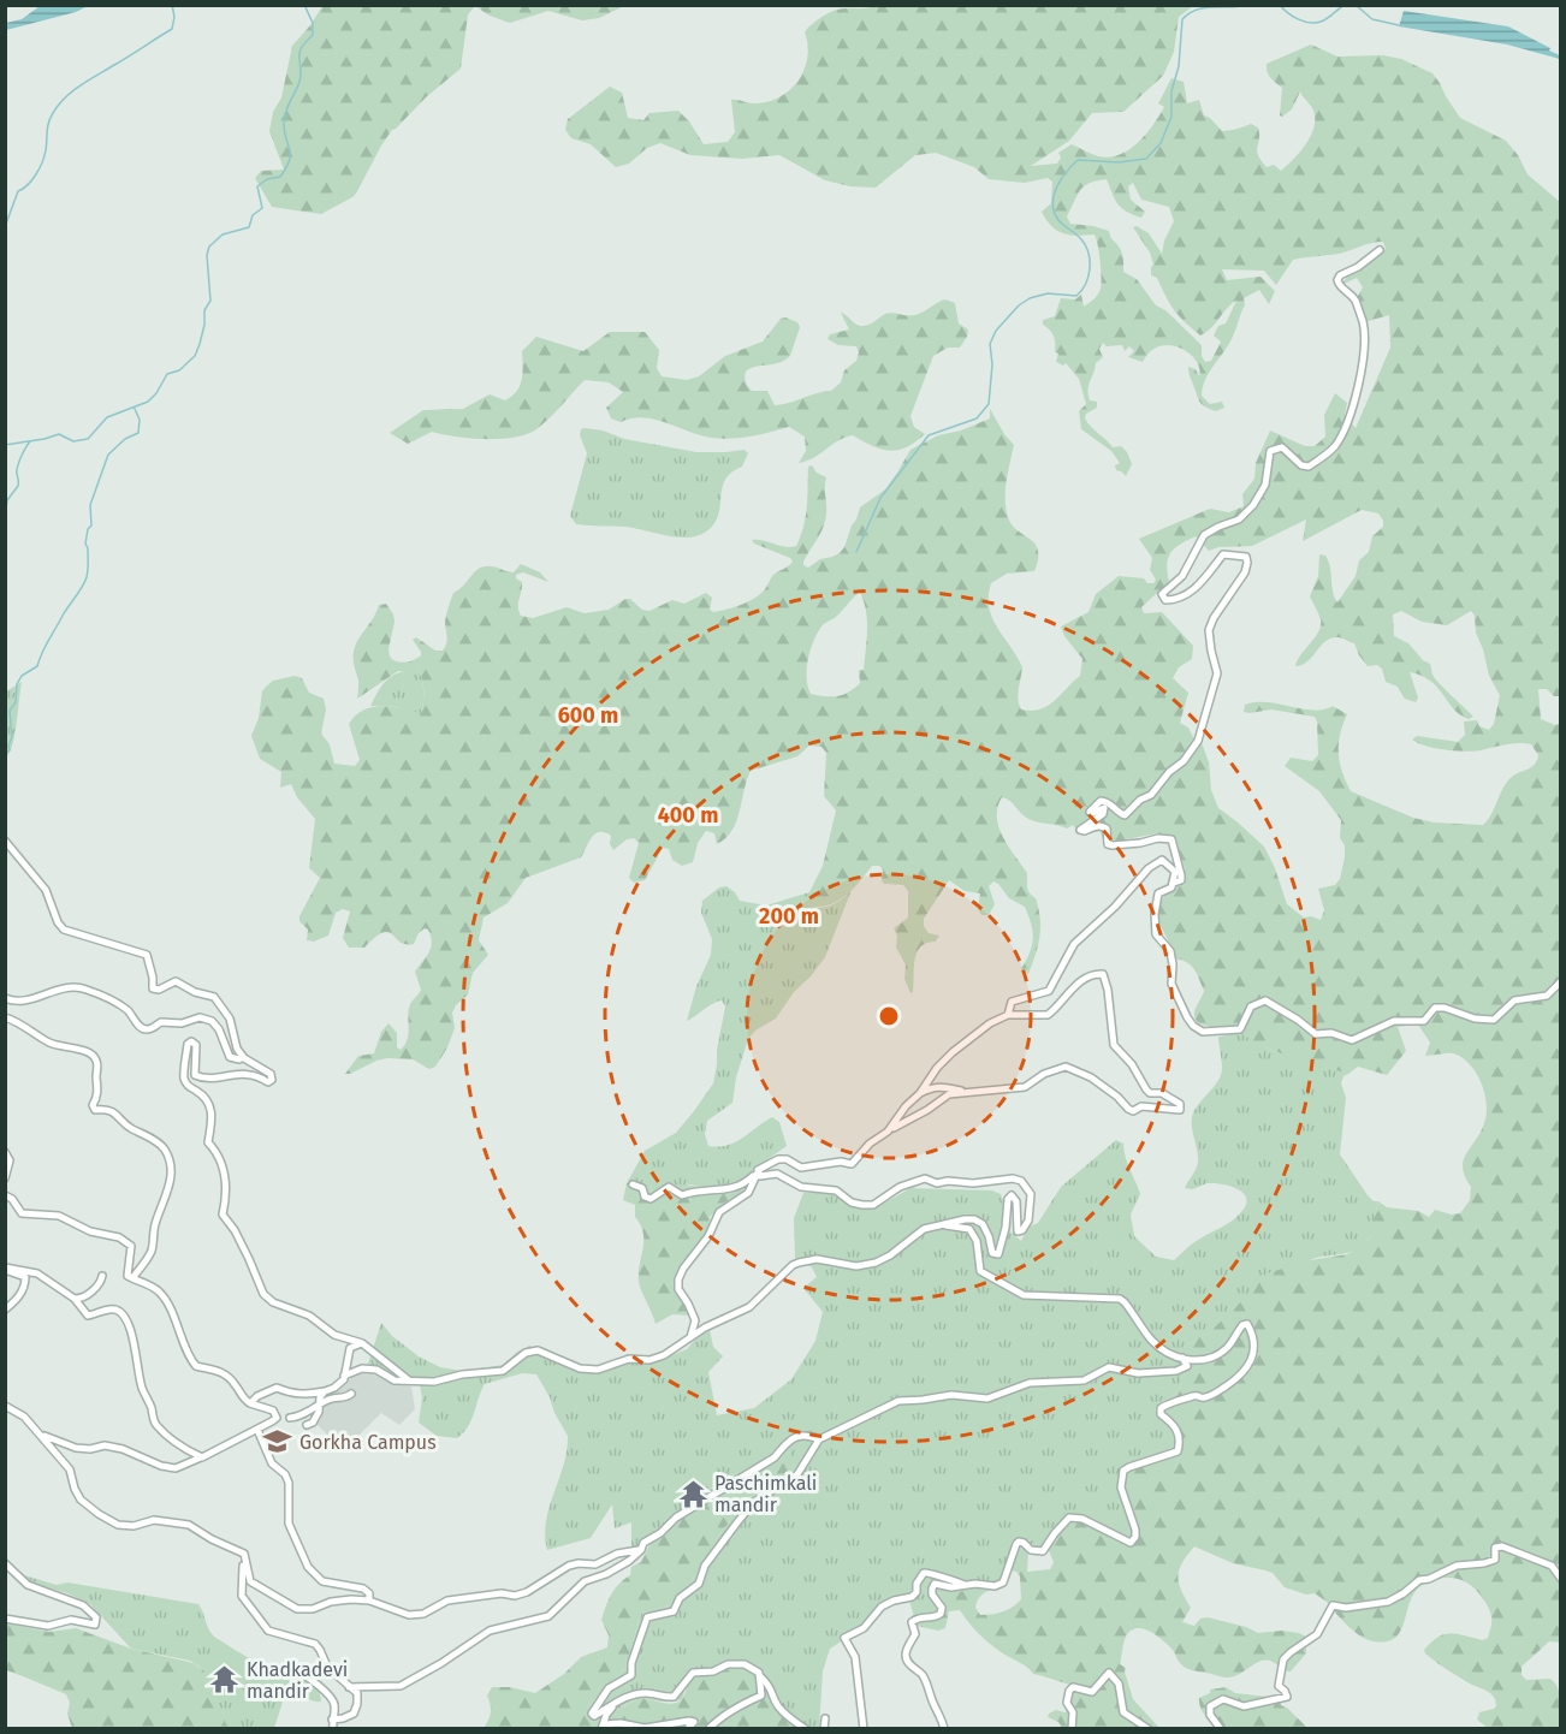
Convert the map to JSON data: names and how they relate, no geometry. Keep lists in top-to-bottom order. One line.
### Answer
{"places":{"school or university":["Gorkha Campus"],"temple":["Paschimkali mandir","Khadkadevi mandir"]},"rings":["600 m","400 m","200 m"]}
